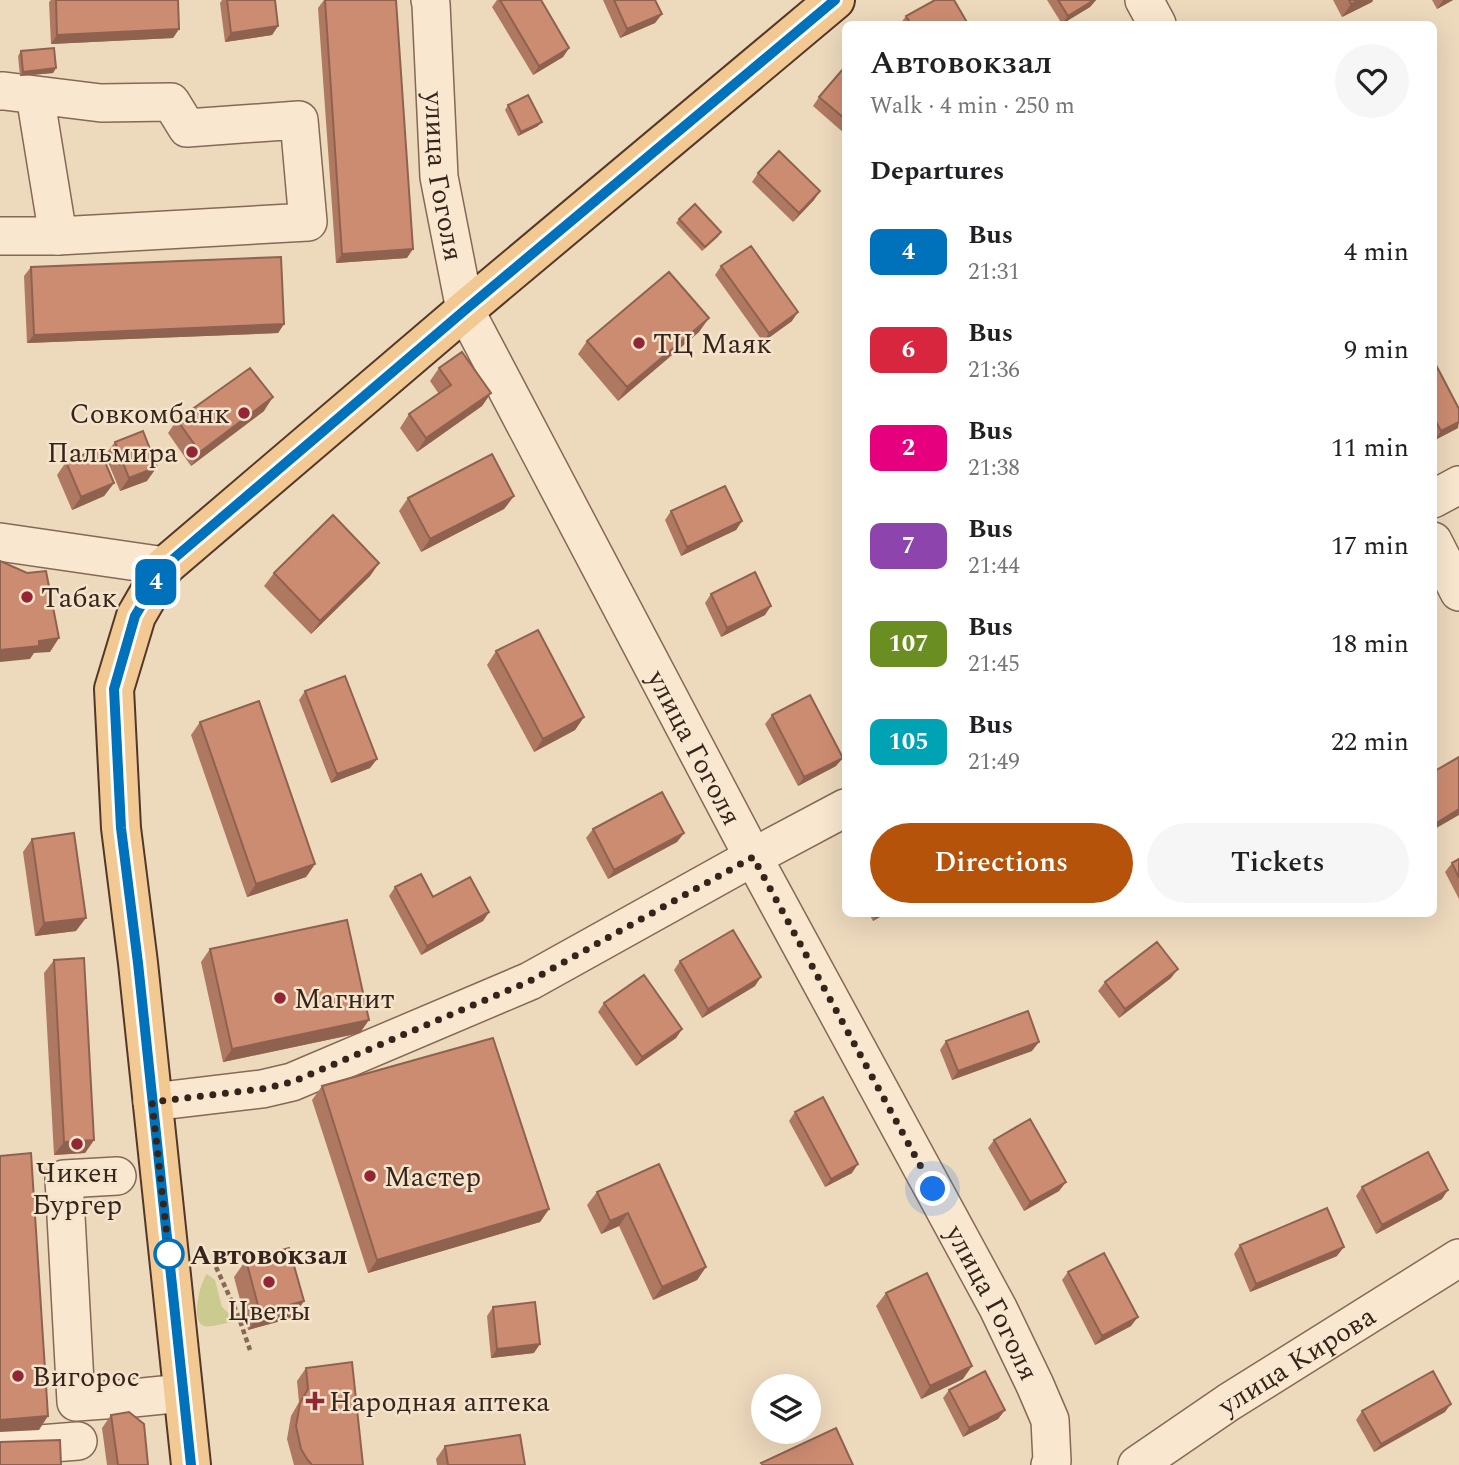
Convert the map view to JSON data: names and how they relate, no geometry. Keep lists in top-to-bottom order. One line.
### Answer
{"streets":{"street":["улица Гоголя","улица Кирова"]},"places":{"other":["ТЦ Маяк","Совкомбанк","Пальмира","Табак","Магнит","Чикен Бургер","Мастер","Автовокзал","Цветы","Вигорос"],"health":["Народная аптека"]},"lines":["bus line 4"],"page":{"on_map":"4","heading":[["Автовокзал","Walk · 4 min · 250 m"],"Departures"],"list":[{"mark":"4","name":"Bus","note":"21:31","value":"4 min"},{"mark":"6","name":"Bus","note":"21:36","value":"9 min"},{"mark":"2","name":"Bus","note":"21:38","value":"11 min"},{"mark":"7","name":"Bus","note":"21:44","value":"17 min"},{"mark":"107","name":"Bus","note":"21:45","value":"18 min"},{"mark":"105","name":"Bus","note":"21:49","value":"22 min"}],"buttons":["Directions","Tickets"]}}
